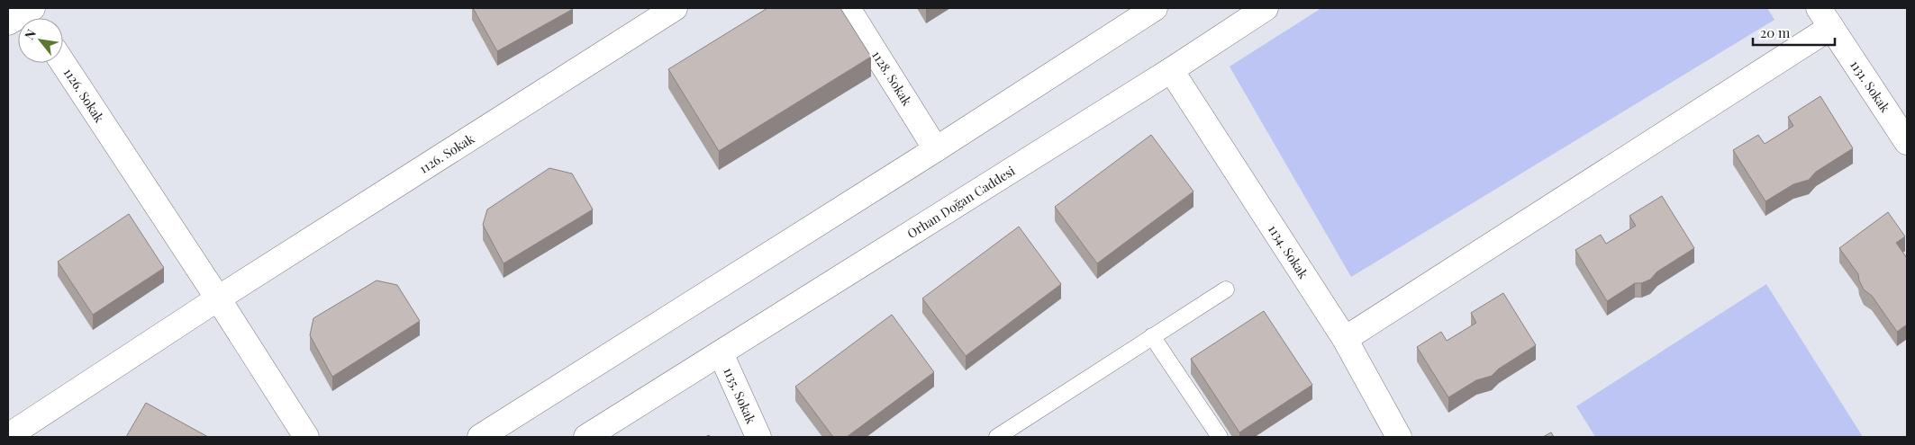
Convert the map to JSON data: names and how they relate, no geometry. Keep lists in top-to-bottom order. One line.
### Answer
{"streets":{"street":["1128. Sokak","1131. Sokak","1126. Sokak","Orhan Doğan Caddesi","1134. Sokak","1135. Sokak"]},"crossings":[["Orhan Doğan Caddesi","1134. Sokak"],["Orhan Doğan Caddesi","1135. Sokak"]],"scale_bar":"20 m","north":"top left"}
